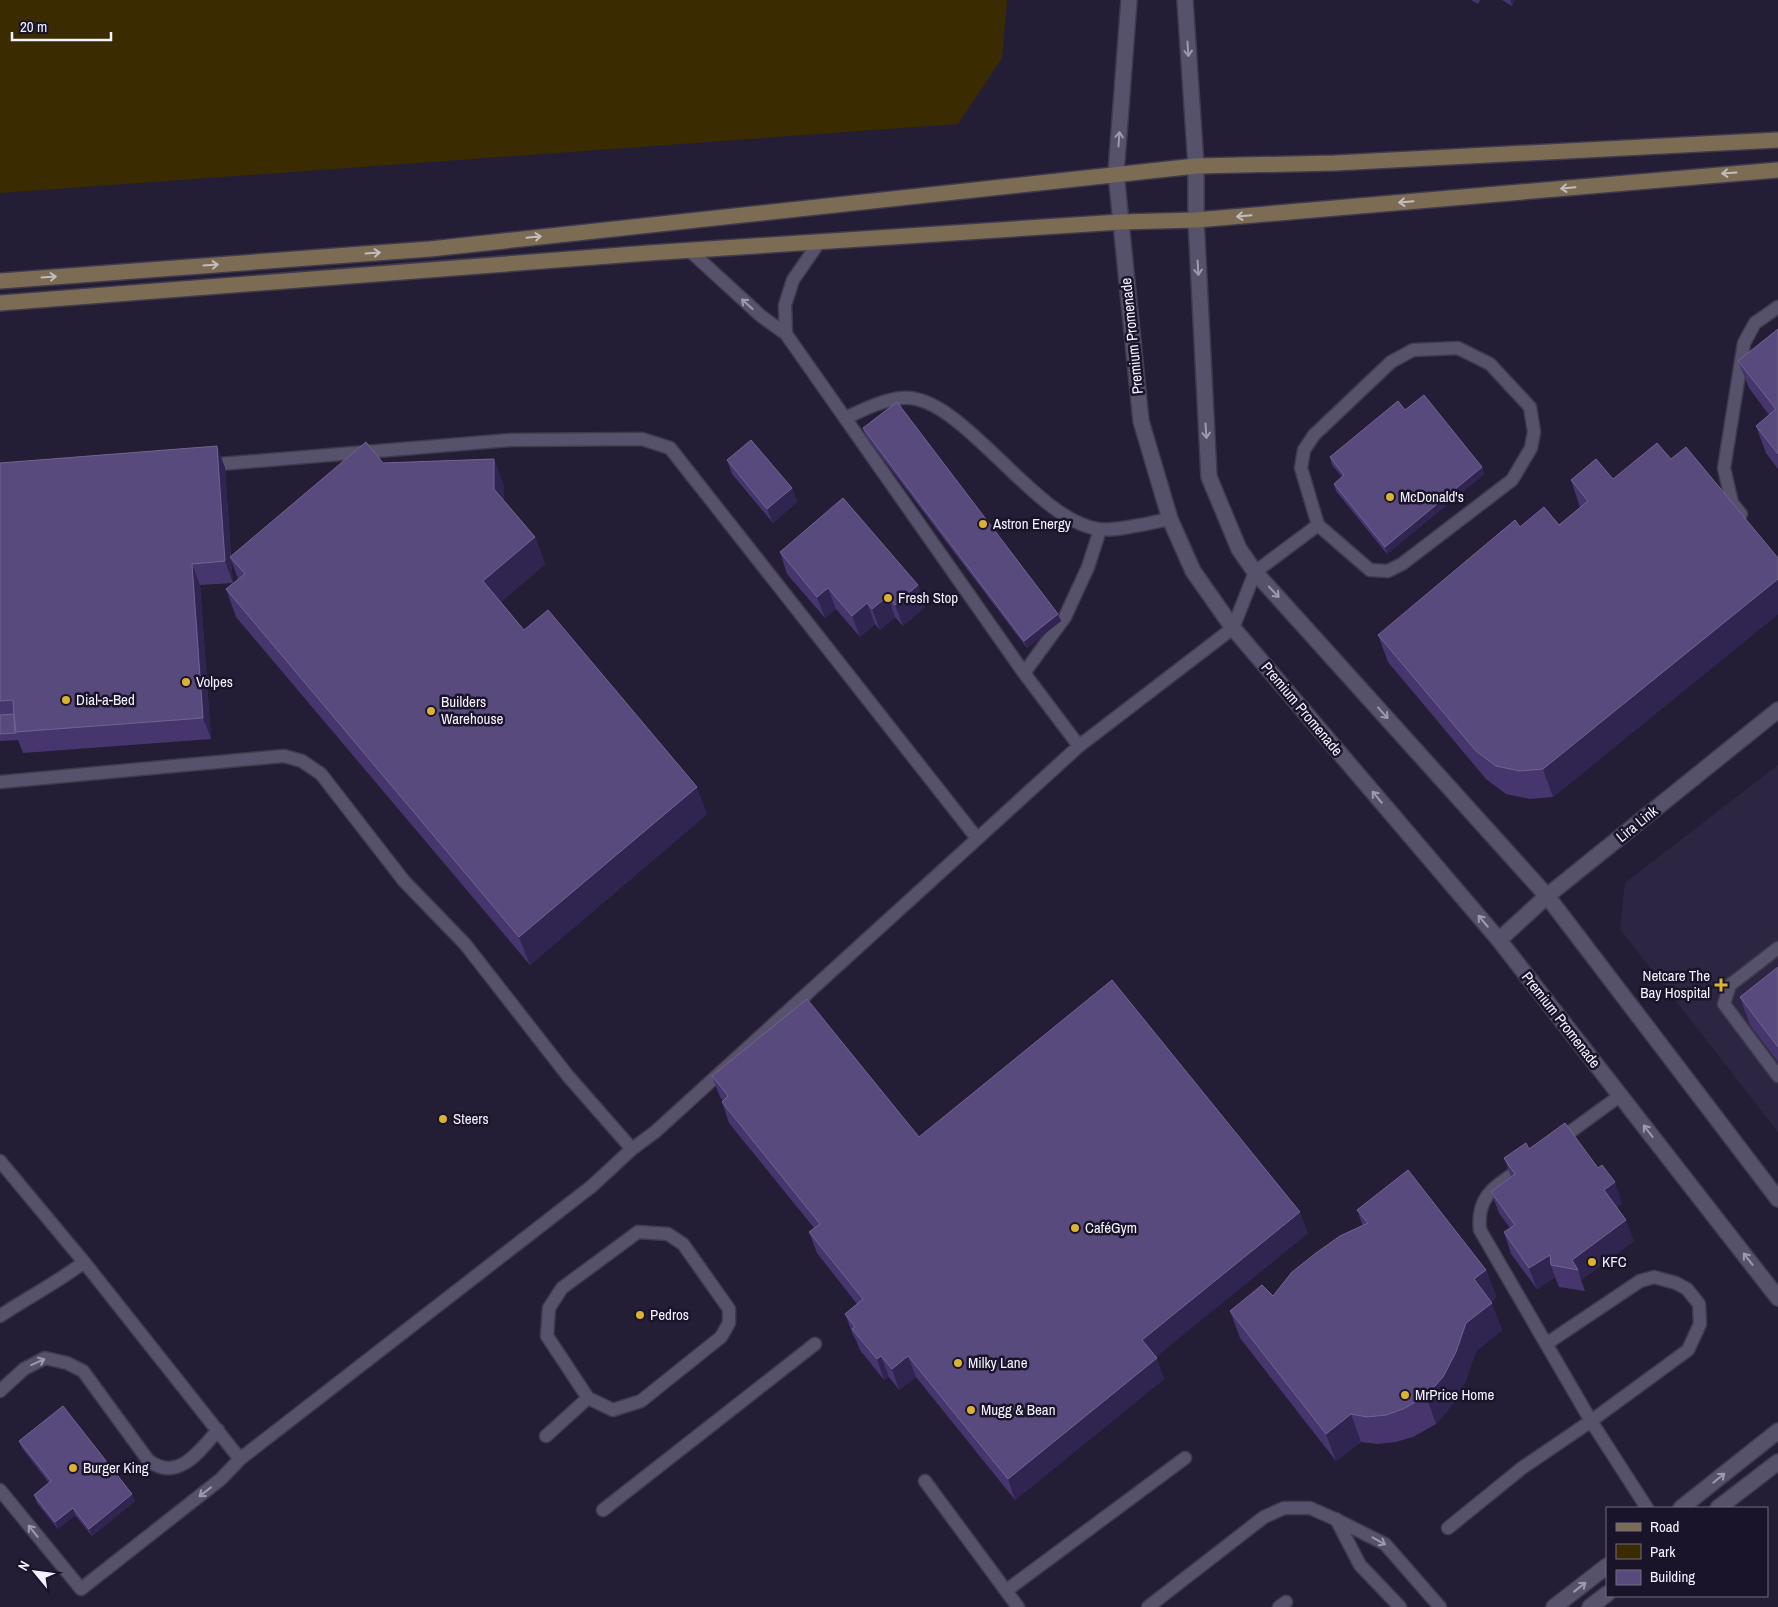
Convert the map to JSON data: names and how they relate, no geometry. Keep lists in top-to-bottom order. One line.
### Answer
{"streets":{"street":["Premium Promenade","Lira Link"]},"crossings":[["Premium Promenade","Lira Link"]],"places":{"other":["McDonald's","Astron Energy","Fresh Stop","Volpes","Dial-a-Bed","Builders Warehouse","Steers","CaféGym","KFC","Pedros","Milky Lane","MrPrice Home","Mugg & Bean","Burger King"],"health":["Netcare The Bay Hospital"]},"legend":["Road","Park","Building"],"scale_bar":"20 m","north":"top left"}
